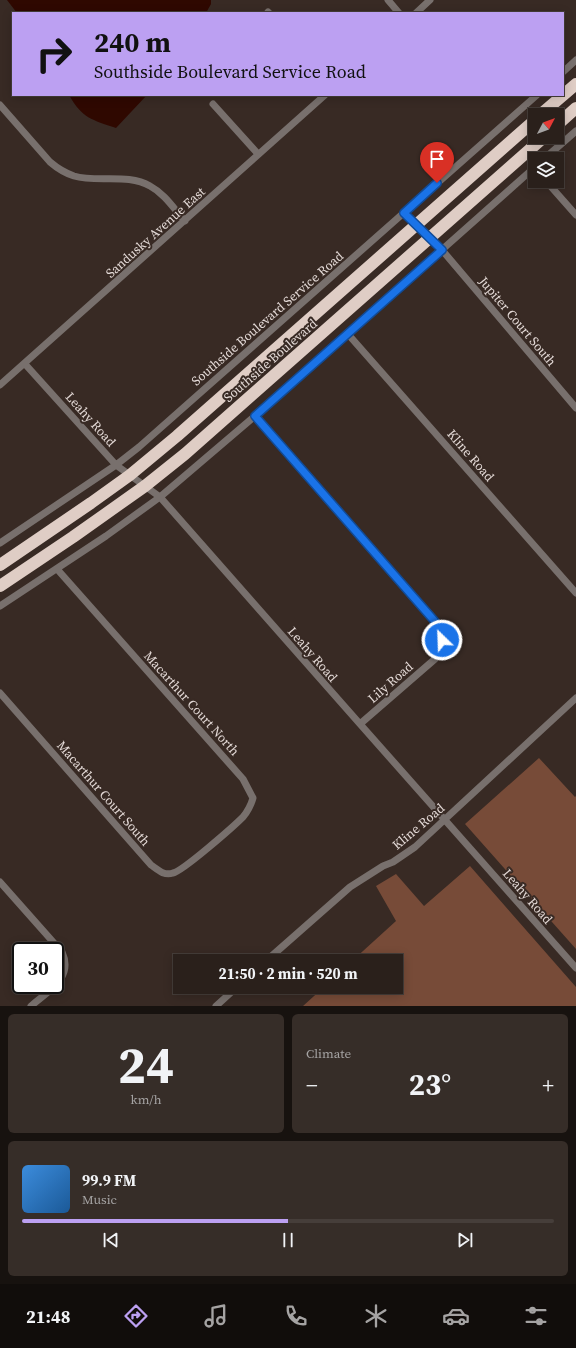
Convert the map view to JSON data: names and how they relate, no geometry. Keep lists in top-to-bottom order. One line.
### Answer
{"streets":{"highway":["Southside Boulevard"],"street":["Sandusky Avenue East","Southside Boulevard Service Road","Jupiter Court South","Leahy Road","Kline Road","Lily Road","Macarthur Court North","Macarthur Court South"]},"crossings":[["Sandusky Avenue East","Leahy Road"],["Southside Boulevard Service Road","Jupiter Court South"],["Southside Boulevard Service Road","Leahy Road"],["Jupiter Court South","Southside Boulevard"],["Southside Boulevard","Leahy Road"],["Leahy Road","Kline Road"],["Leahy Road","Lily Road"],["Macarthur Court North","Macarthur Court South"]],"north":"top right","page":{"turn":["240 m","Southside Boulevard Service Road"],"limit":"30","trip":"21:50 · 2 min · 520 m","tile":[["24","km/h"],"Climate"],"heat":["−","23°","+"],"song":["99.9 FM","Music"],"tabs":"21:48"}}
